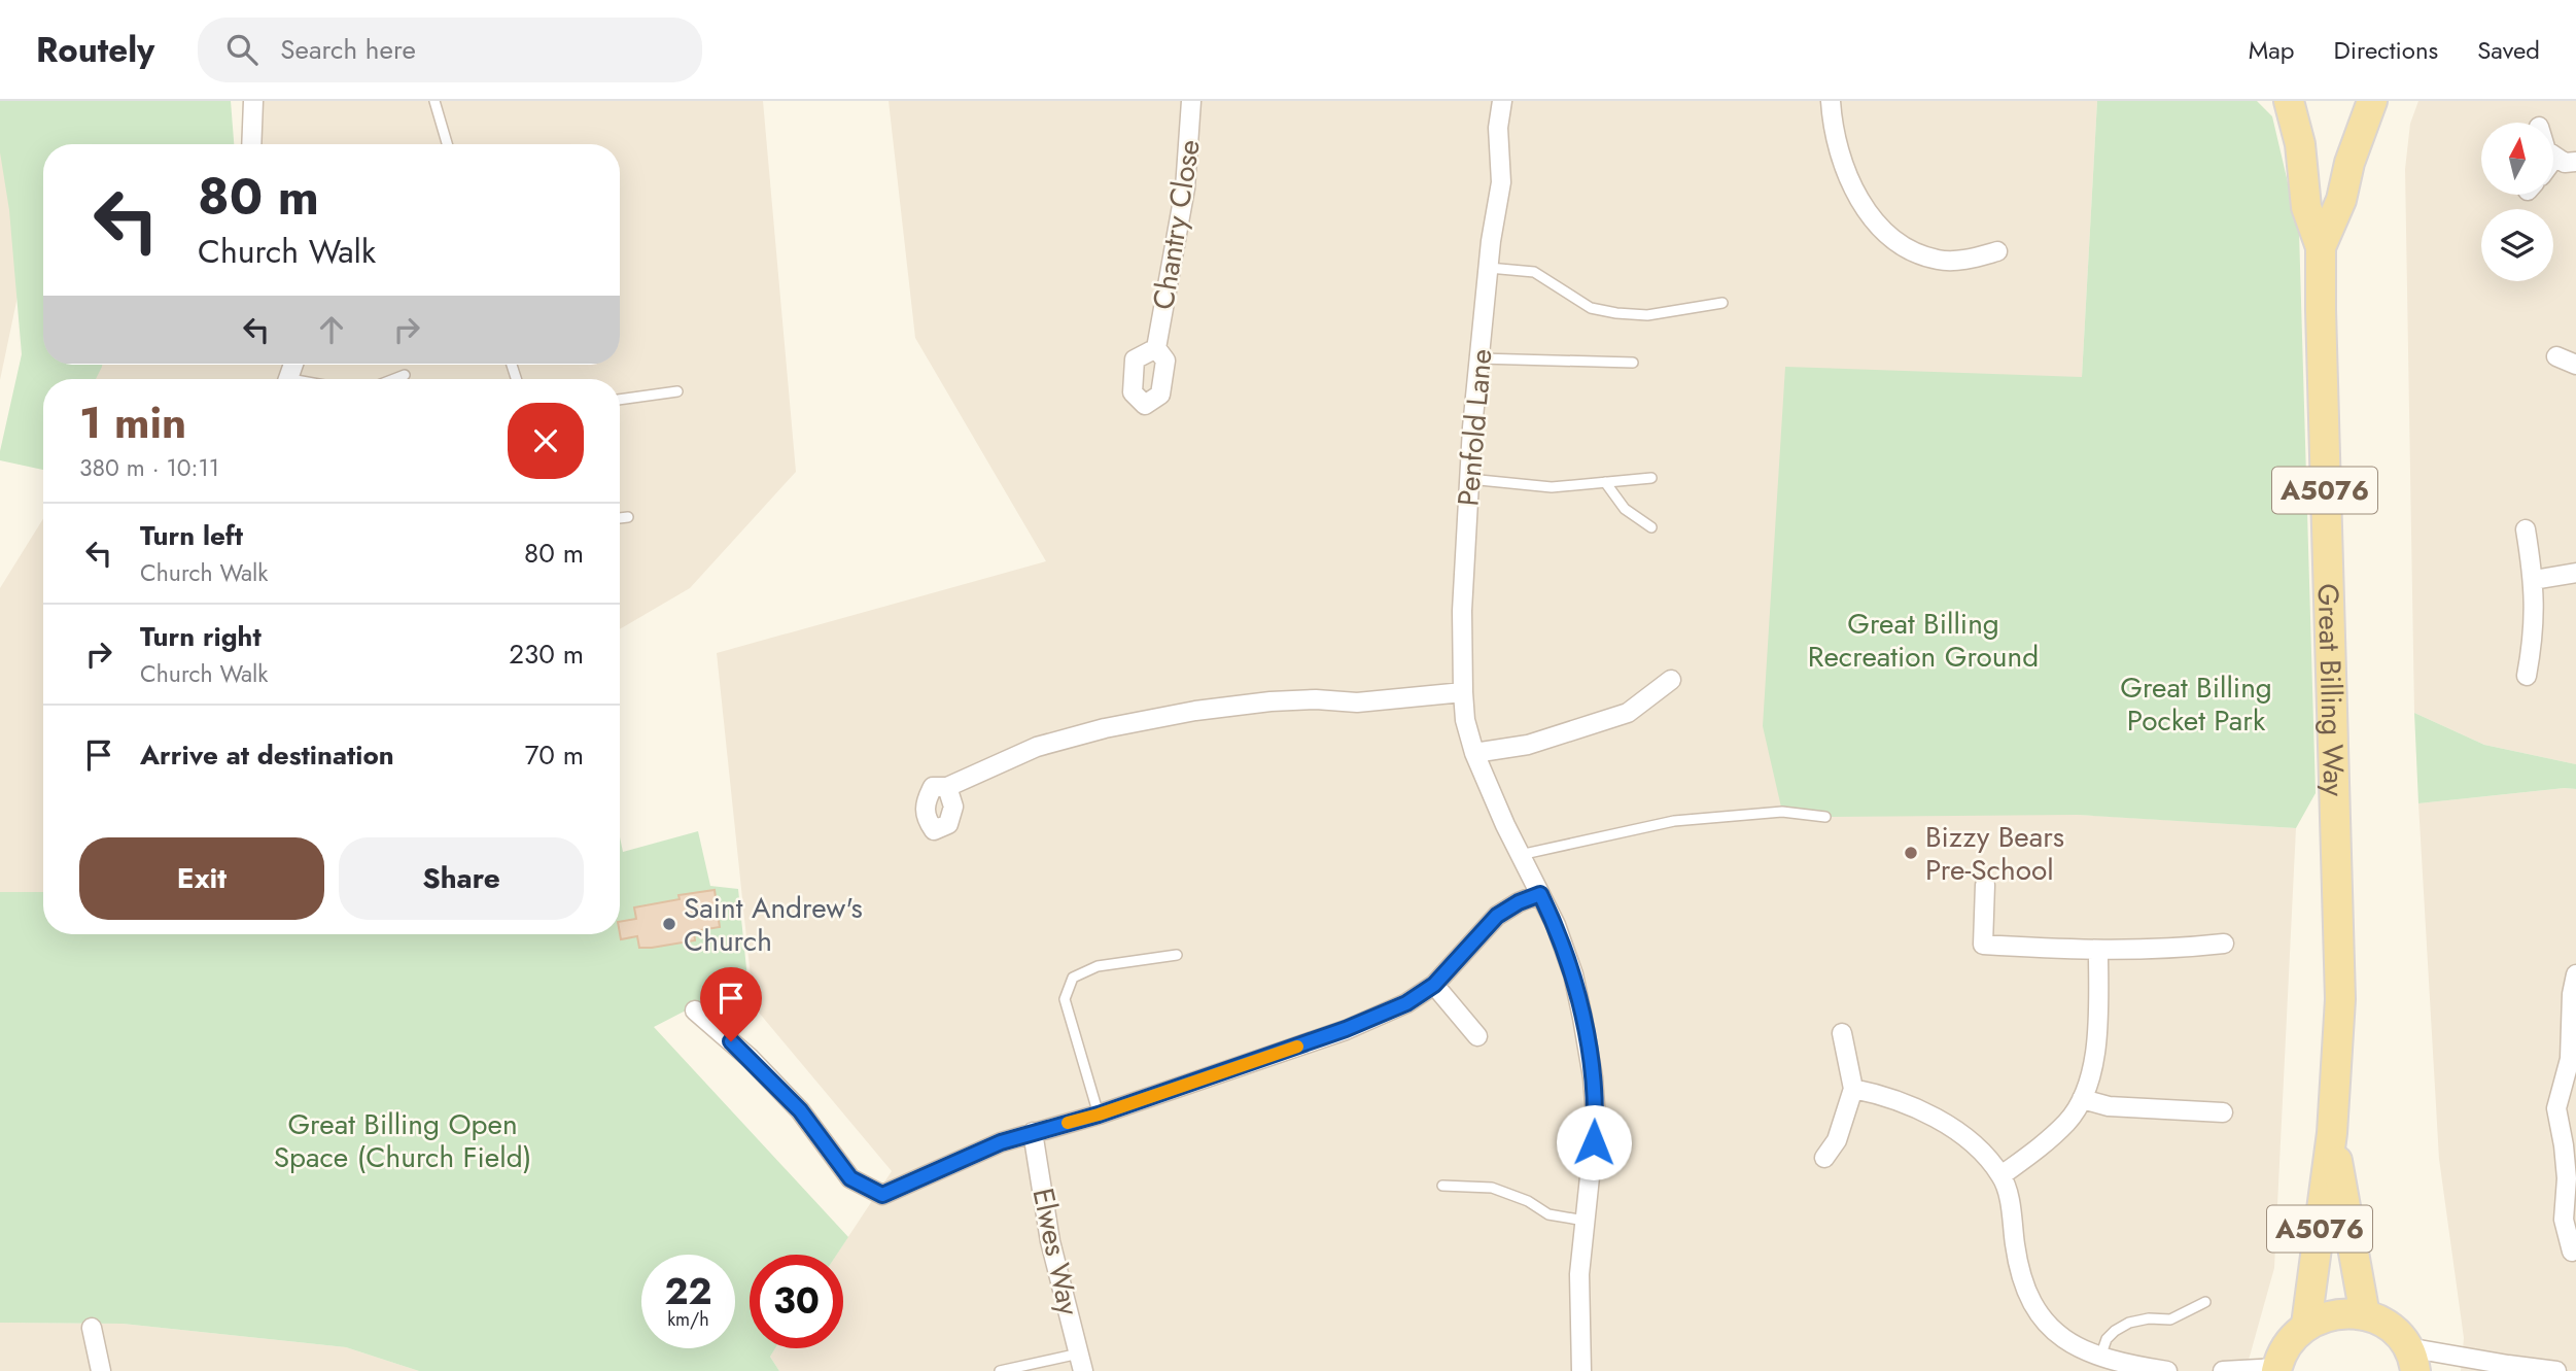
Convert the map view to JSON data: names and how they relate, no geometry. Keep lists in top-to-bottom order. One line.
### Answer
{"streets":{"main road":["A5076","Great Billing Way"],"street":["Chantry Close","Penfold Lane","Elwes Way"]},"parks":["Great Billing Recreation Ground","Great Billing Pocket Park","Great Billing Open Space (Church Field)"],"places":["Bizzy Bears Pre-School","Saint Andrew's Church"],"north":"top","page":{"header":"Routely","search":"Search here","nav":["Map","Directions","Saved"],"turn":["80 m","Church Walk"],"heading":["1 min","380 m · 10:11"],"list":[{"name":"Turn left","note":"Church Walk","value":"80 m"},{"name":"Turn right","note":"Church Walk","value":"230 m"},{"name":"Arrive at destination","value":"70 m"}],"buttons":["Exit","Share"],"speed":"22 km/h","limit":"30"}}
